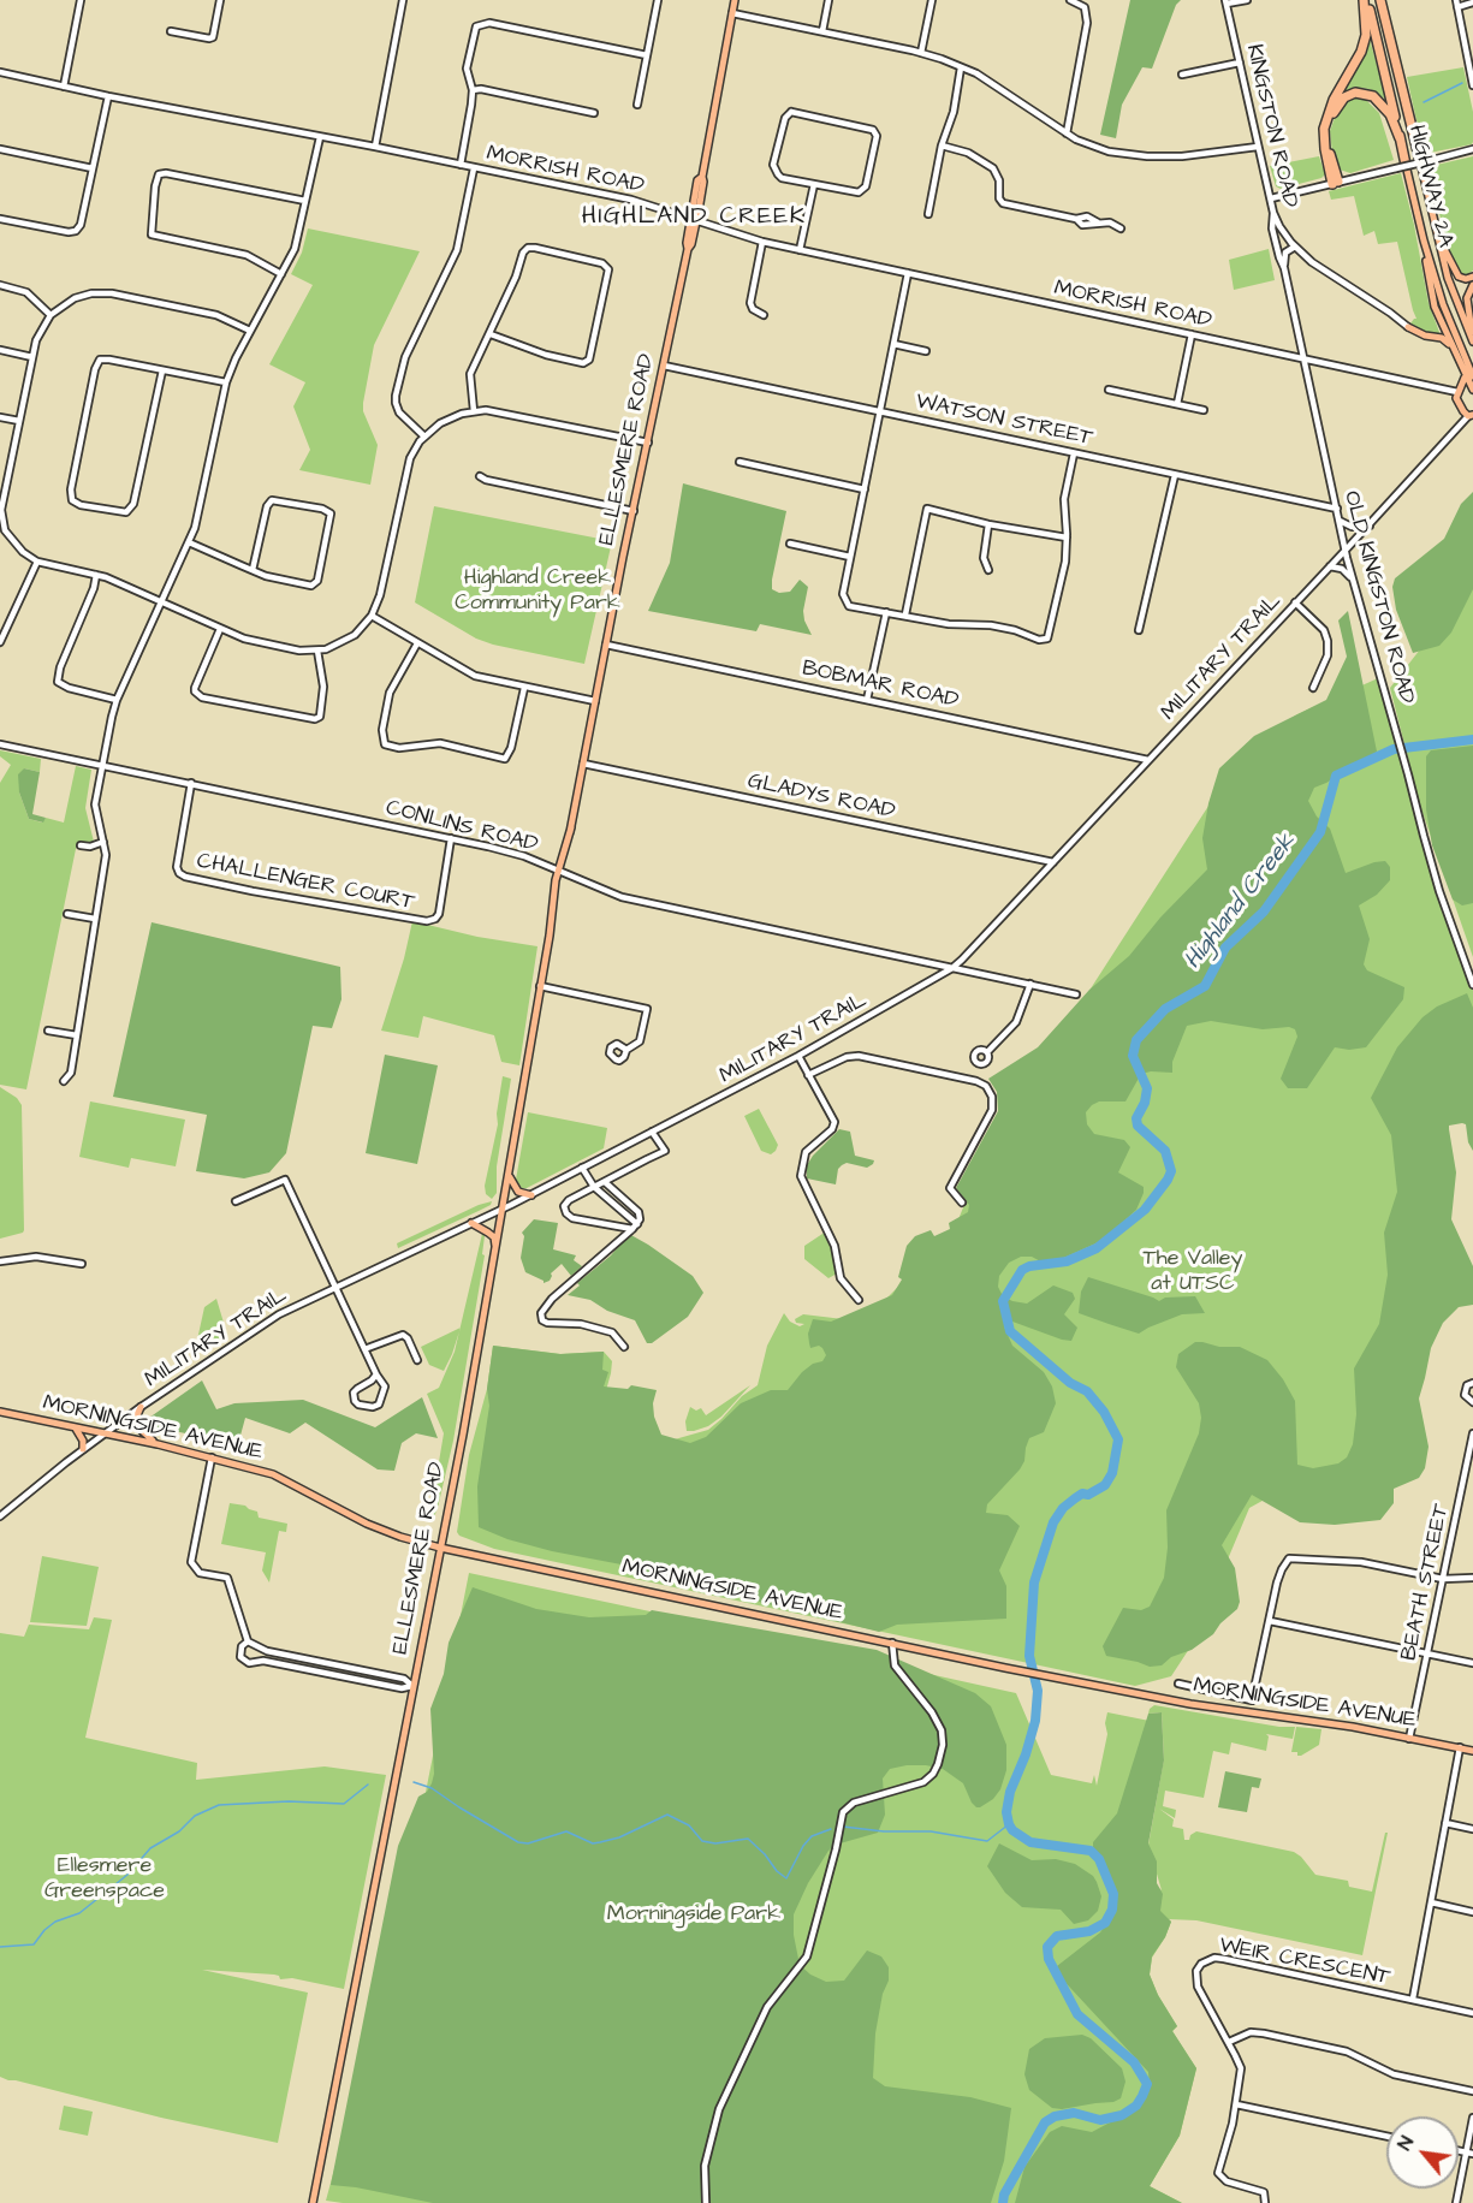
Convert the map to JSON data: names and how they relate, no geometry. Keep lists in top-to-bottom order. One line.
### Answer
{"streets":{"highway":["HIGHWAY 2A"],"main road":["ELLESMERE ROAD","MORNINGSIDE AVENUE"],"street":["KINGSTON ROAD","MORRISH ROAD","WATSON STREET","OLD KINGSTON ROAD","MILITARY TRAIL","BOBMAR ROAD","GLADYS ROAD","CONLINS ROAD","CHALLENGER COURT","BEATH STREET","WEIR CRESCENT"]},"crossings":[["KINGSTON ROAD","OLD KINGSTON ROAD"],["MORRISH ROAD","ELLESMERE ROAD"],["MORRISH ROAD","OLD KINGSTON ROAD"],["WATSON STREET","ELLESMERE ROAD"],["WATSON STREET","OLD KINGSTON ROAD"],["ELLESMERE ROAD","MILITARY TRAIL"],["ELLESMERE ROAD","BOBMAR ROAD"],["ELLESMERE ROAD","GLADYS ROAD"],["ELLESMERE ROAD","CONLINS ROAD"],["ELLESMERE ROAD","MORNINGSIDE AVENUE"],["OLD KINGSTON ROAD","MILITARY TRAIL"],["MILITARY TRAIL","BOBMAR ROAD"],["MILITARY TRAIL","GLADYS ROAD"],["MILITARY TRAIL","CONLINS ROAD"],["MILITARY TRAIL","MORNINGSIDE AVENUE"],["CONLINS ROAD","CHALLENGER COURT"],["MORNINGSIDE AVENUE","BEATH STREET"]],"districts":["HIGHLAND CREEK"],"water":["Highland Creek"],"parks":["Highland Creek Community Park","The Valley at UTSC","Ellesmere Greenspace","Morningside Park"],"north":"top left"}
